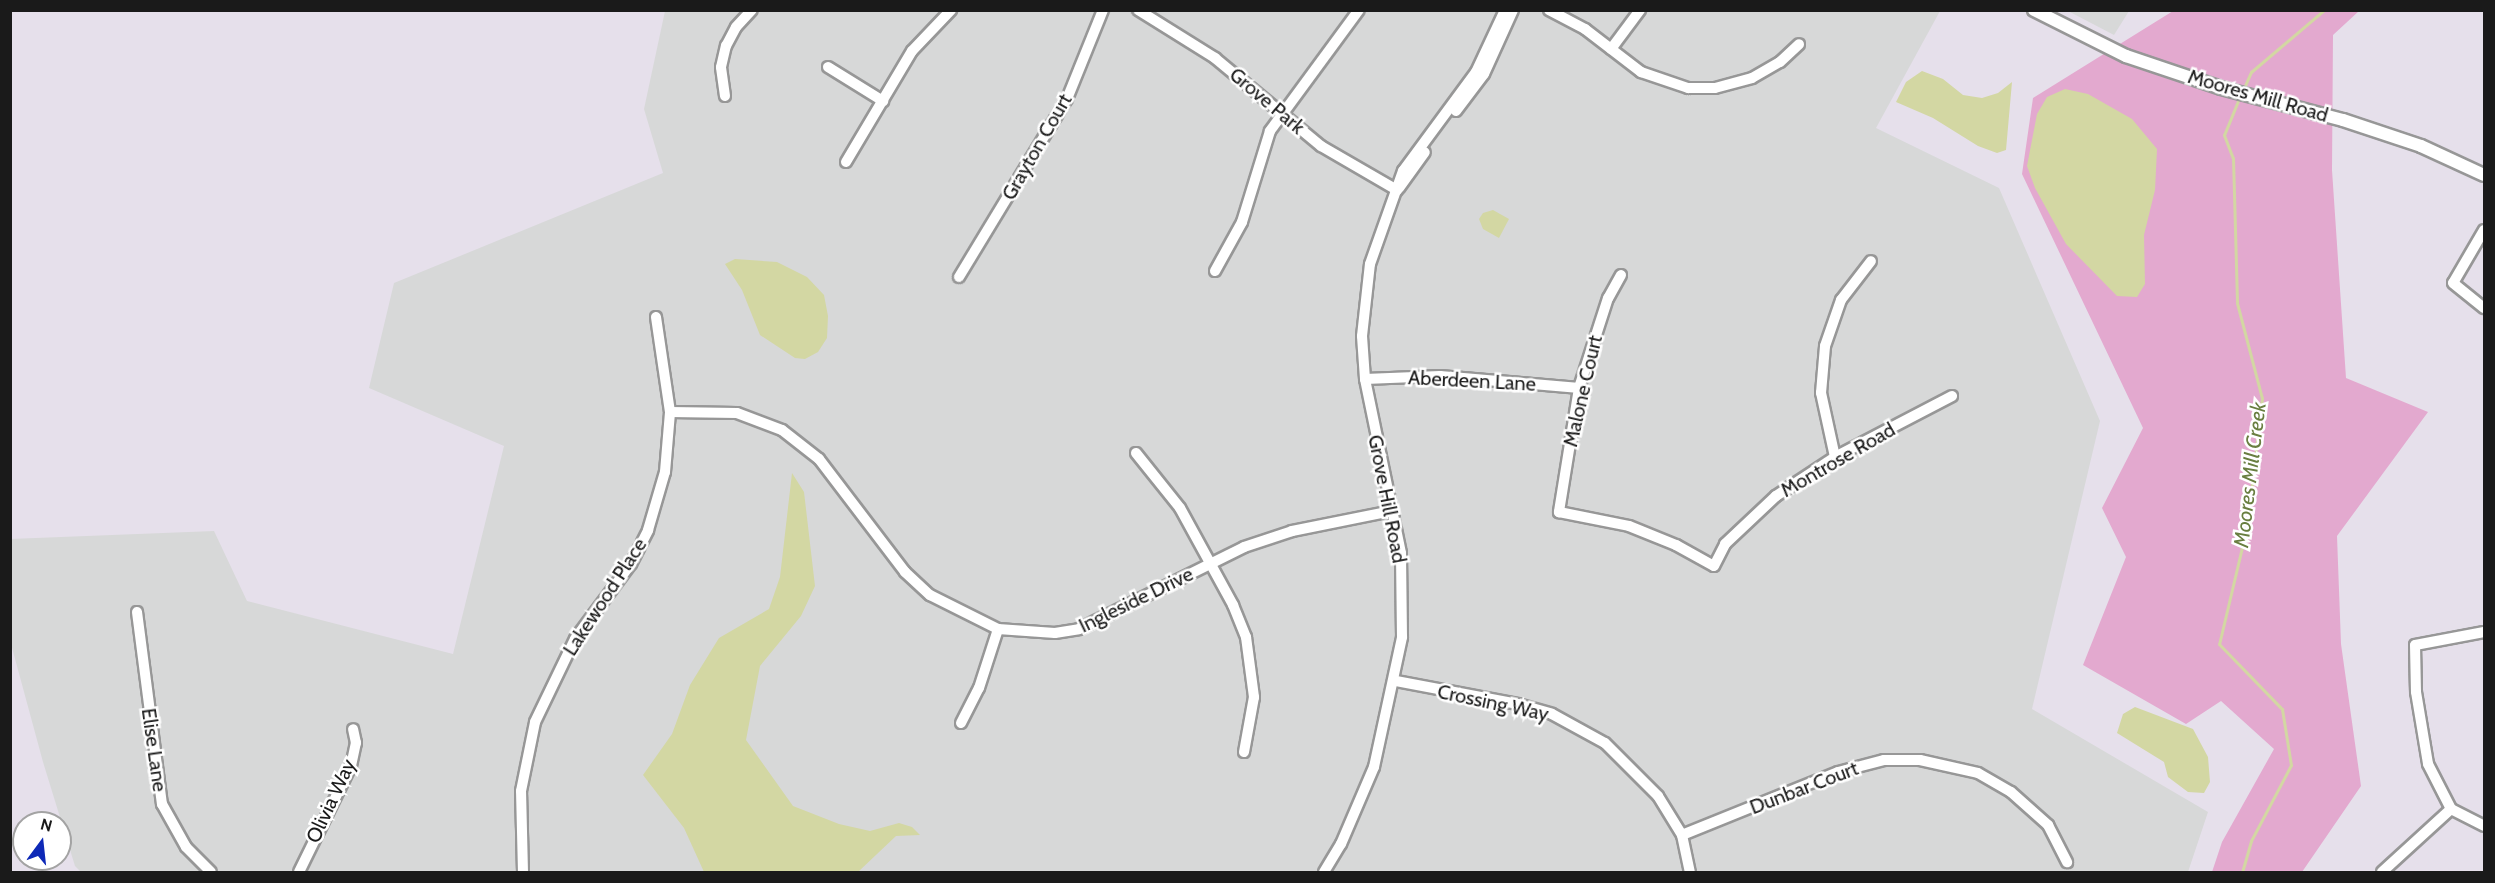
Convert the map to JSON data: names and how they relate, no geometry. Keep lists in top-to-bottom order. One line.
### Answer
{"streets":{"street":["Moores Mill Road","Grove Park","Grayton Court","Aberdeen Lane","Malone Court","Montrose Road","Grove Hill Road","Lakewood Place","Ingleside Drive","Crossing Way","Elise Lane","Dunbar Court","Olivia Way"]},"crossings":[["Grove Park","Grove Hill Road"],["Aberdeen Lane","Malone Court"],["Aberdeen Lane","Grove Hill Road"],["Malone Court","Montrose Road"],["Grove Hill Road","Ingleside Drive"],["Grove Hill Road","Crossing Way"],["Lakewood Place","Ingleside Drive"],["Crossing Way","Dunbar Court"]],"water":["Moores Mill Creek"],"north":"top"}
